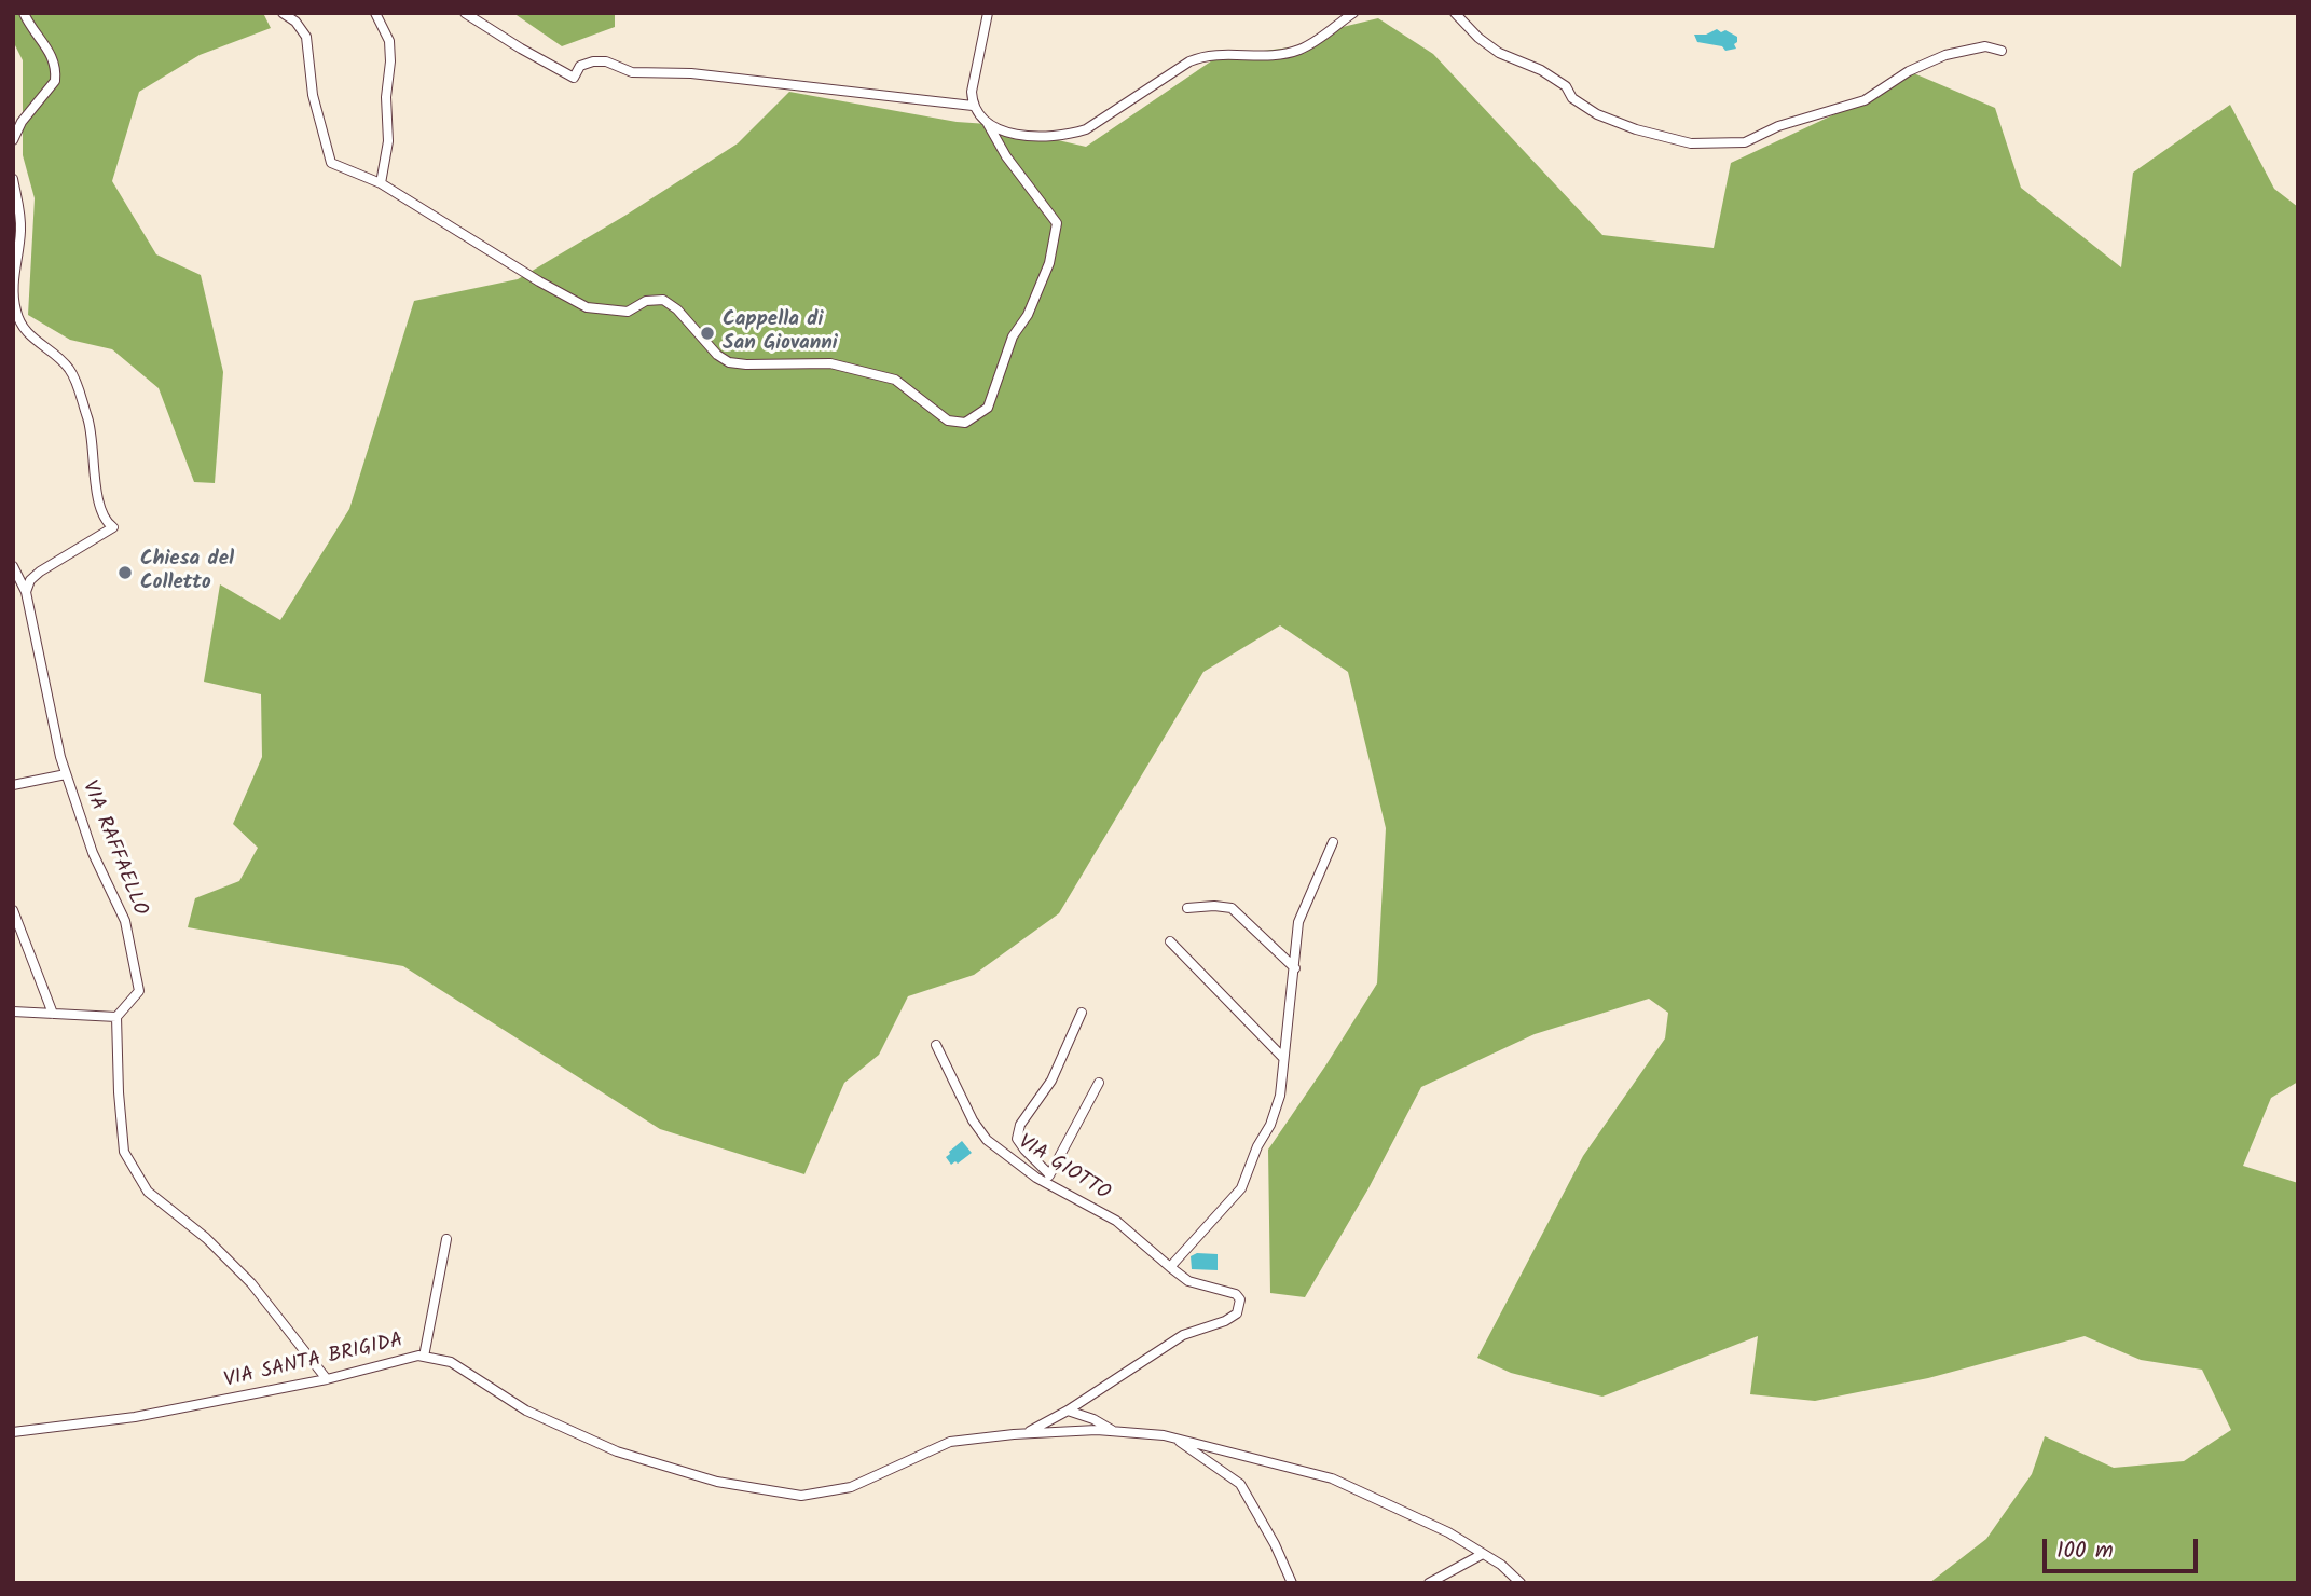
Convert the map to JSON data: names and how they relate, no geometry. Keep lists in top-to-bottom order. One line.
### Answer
{"streets":{"street":["VIA RAFFAELLO","VIA GIOTTO","VIA SANTA BRIGIDA"]},"places":["Cappella di San Giovanni","Chiesa del Colletto"],"scale_bar":"100 m"}
